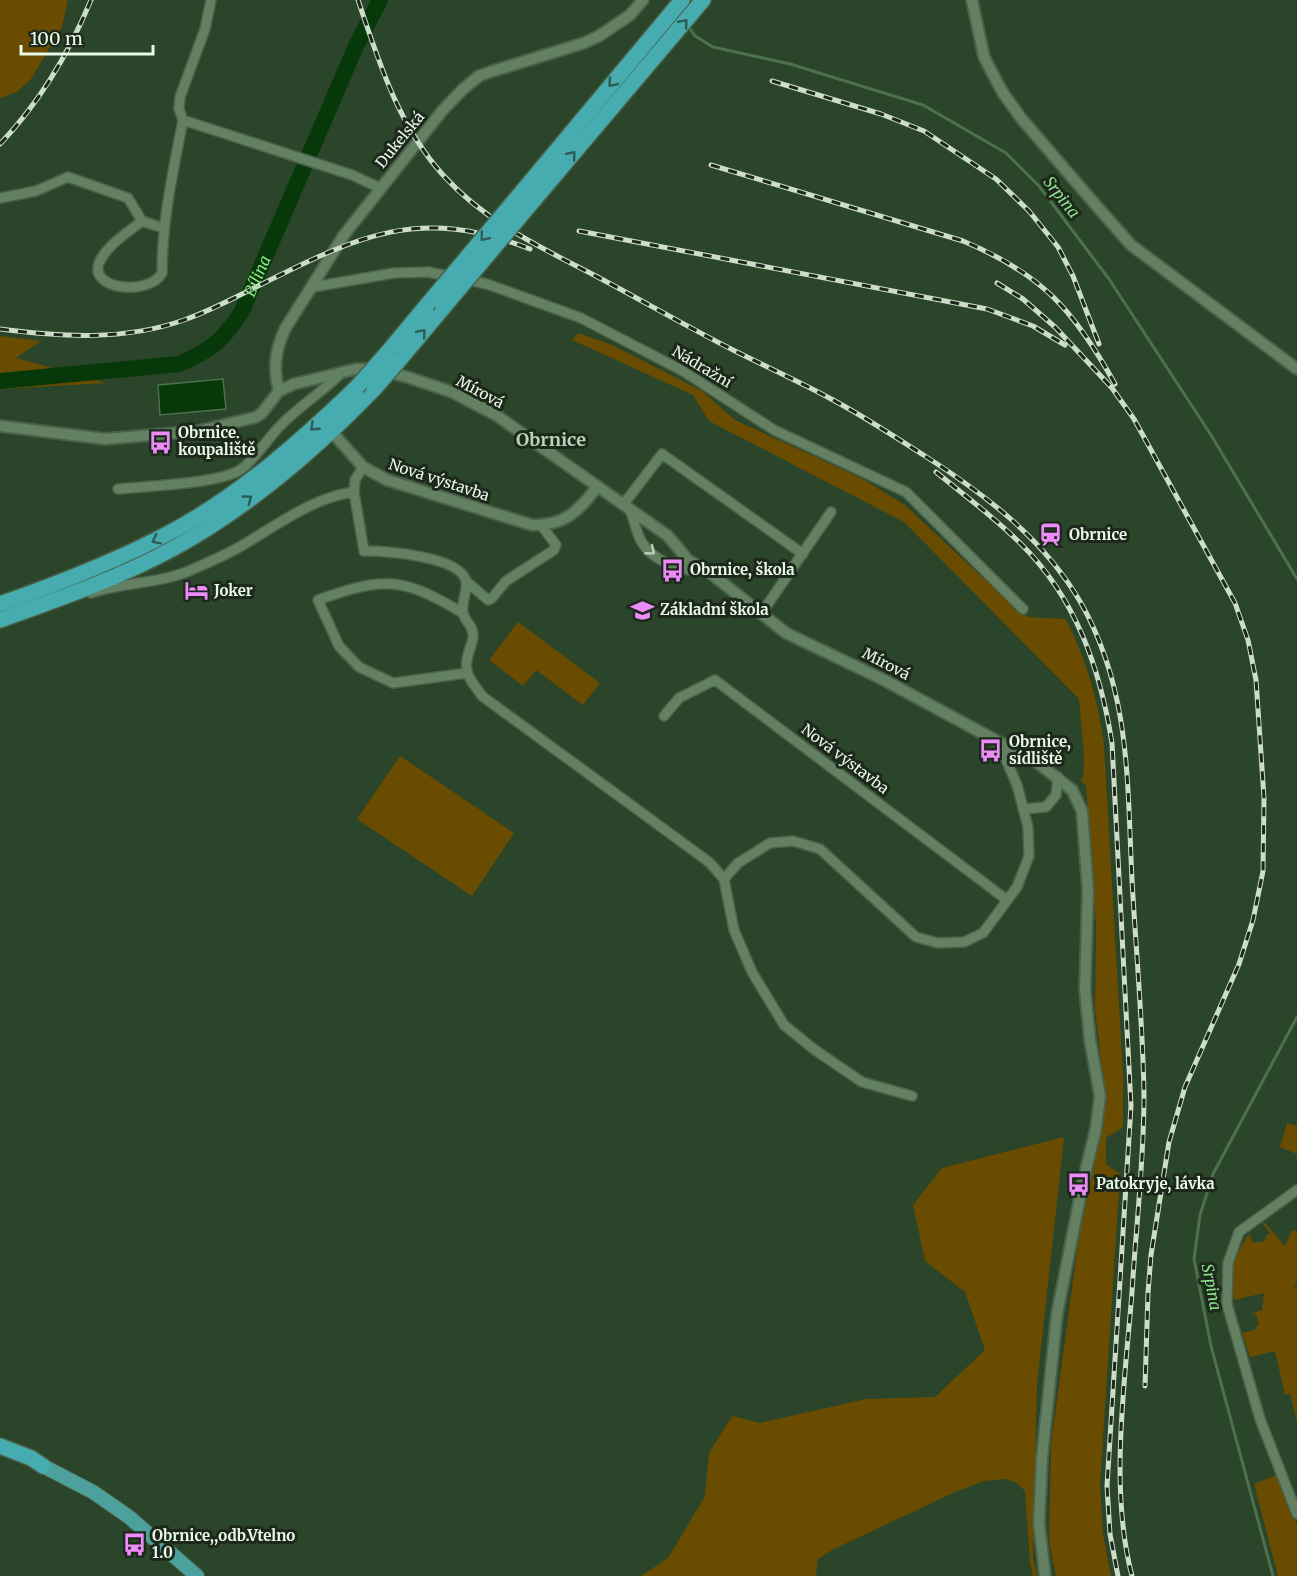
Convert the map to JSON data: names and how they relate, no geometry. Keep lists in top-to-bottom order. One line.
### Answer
{"streets":{"street":["Dukelská","Nádražní","Mírová","Nová výstavba"]},"crossings":[["Dukelská","Nádražní"],["Mírová","Nová výstavba"]],"districts":["Obrnice"],"water":["Srpina","Bílina"],"places":{"bus stop":["Obrnice, koupaliště","Obrnice, škola","Obrnice, sídliště","Patokryje, lávka","Obrnice,,odb.Vtelno 1.0"],"station":["Obrnice"],"hotel":["Joker"],"school or university":["Základní škola"]},"scale_bar":"100 m"}
